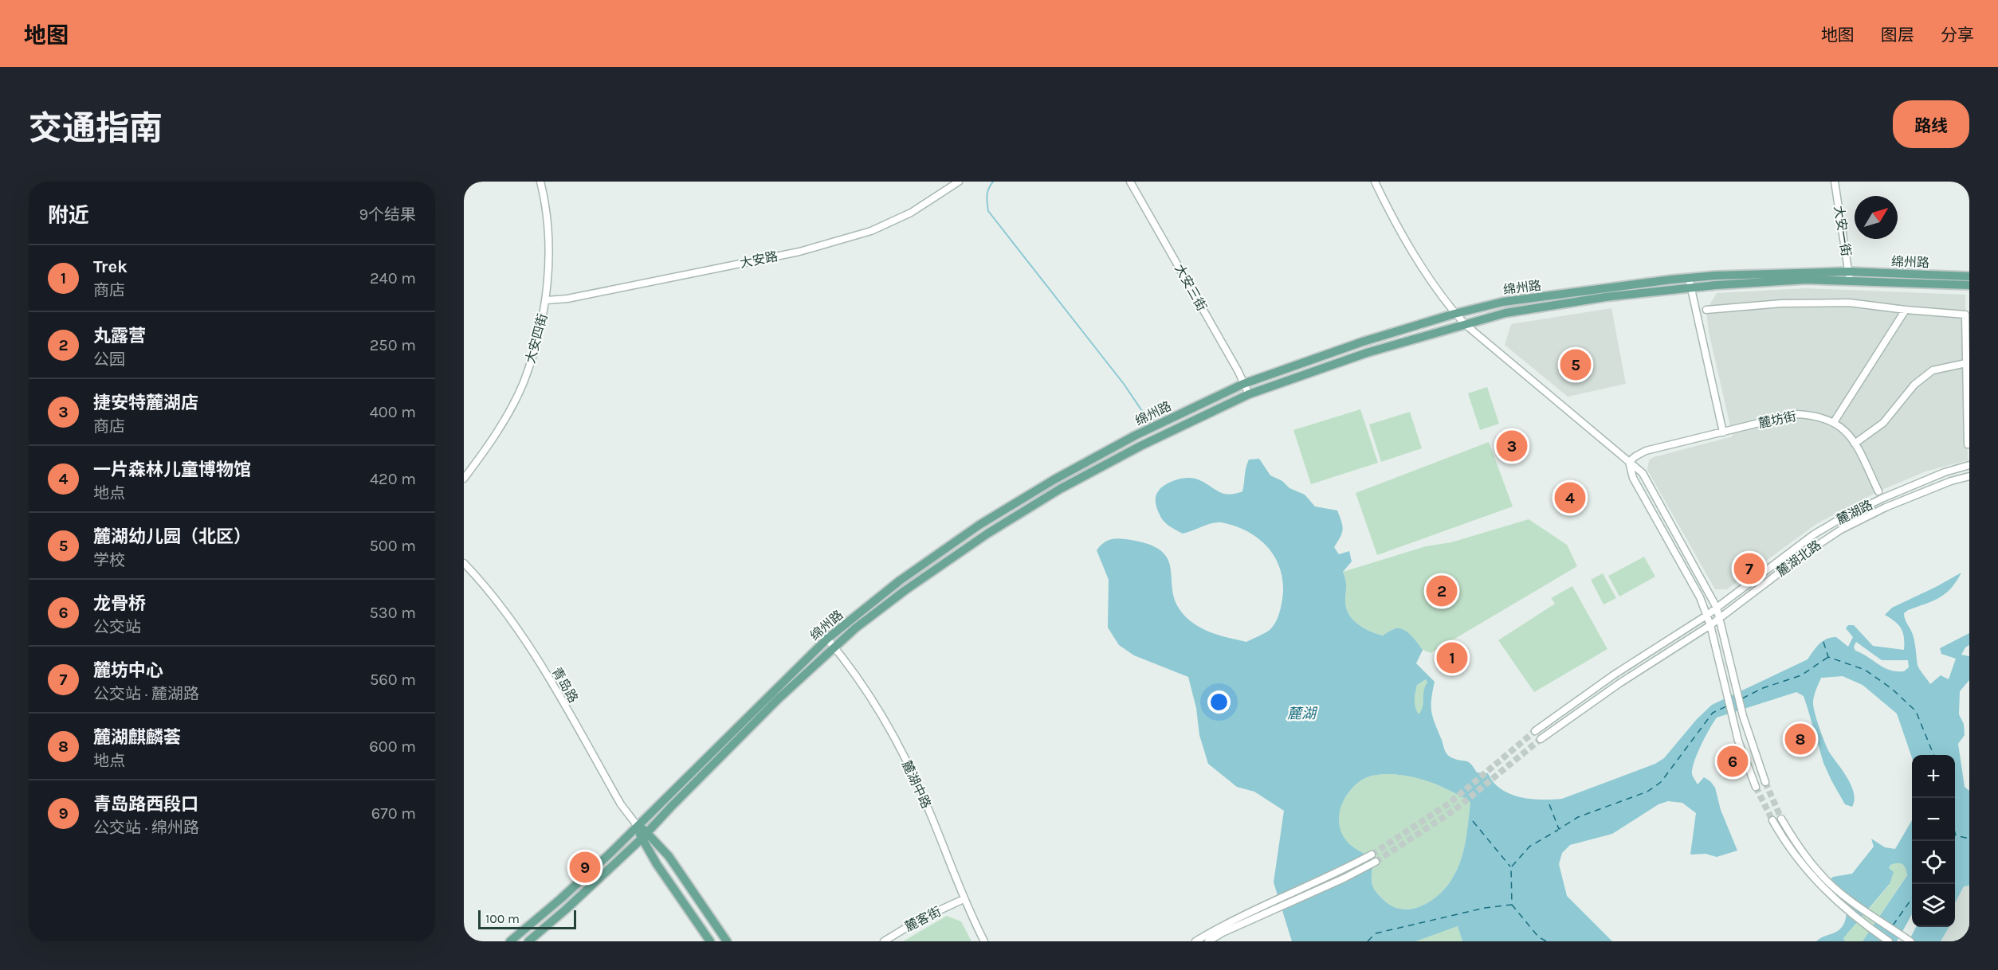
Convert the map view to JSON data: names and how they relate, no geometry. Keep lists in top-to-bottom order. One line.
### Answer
{"streets":{"main road":["绵州路","青岛路"],"street":["大安一街","大安路","大安三街","大安四街","麓坊街","麓湖路","麓湖北路","麓湖中路","麓客街"]},"crossings":[["大安一街","绵州路"],["大安路","大安四街"],["绵州路","大安三街"],["绵州路","青岛路"],["绵州路","麓湖中路"],["麓湖中路","麓客街"]],"water":["麓湖"],"scale_bar":"100 m","north":"top right","page":{"header":"地图","nav":["地图","图层","分享"],"title":"交通指南","buttons":"路线","heading":["附近","9个结果"],"list":[{"mark":"1","name":"Trek","note":"商店","value":"240 m"},{"mark":"2","name":"丸露营","note":"公园","value":"250 m"},{"mark":"3","name":"捷安特麓湖店","note":"商店","value":"400 m"},{"mark":"4","name":"一片森林儿童博物馆","note":"地点","value":"420 m"},{"mark":"5","name":"麓湖幼儿园（北区）","note":"学校","value":"500 m"},{"mark":"6","name":"龙骨桥","note":"公交站","value":"530 m"},{"mark":"7","name":"麓坊中心","note":"公交站 · 麓湖路","value":"560 m"},{"mark":"8","name":"麓湖麒麟荟","note":"地点","value":"600 m"},{"mark":"9","name":"青岛路西段口","note":"公交站 · 绵州路","value":"670 m"}],"pins":["5","3","4","7","2","1","8","6","9"],"map_buttons":["+","−"],"scale":"100 m"}}
